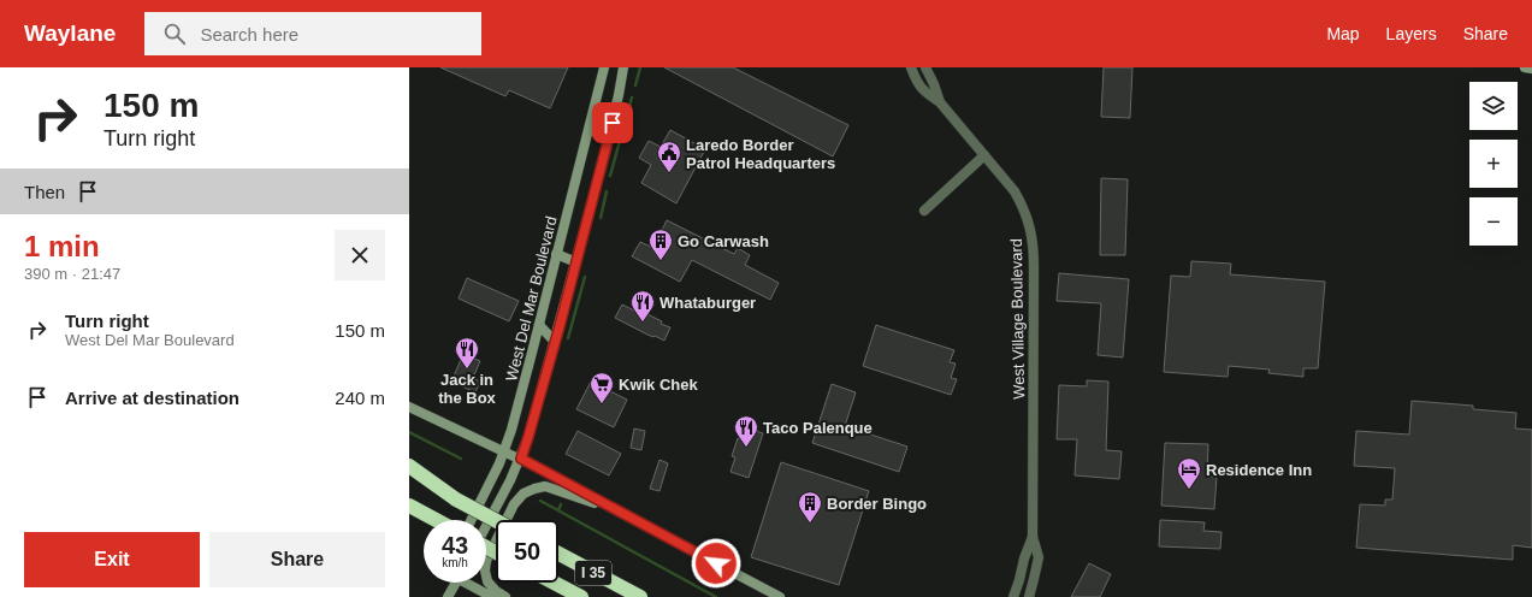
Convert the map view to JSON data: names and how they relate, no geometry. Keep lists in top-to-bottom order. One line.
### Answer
{"streets":{"highway":["I 35"],"main road":["West Del Mar Boulevard"],"street":["West Village Boulevard"]},"places":{"public building":["Laredo Border Patrol Headquarters"],"building":["Go Carwash","Border Bingo"],"restaurant":["Whataburger","Jack in the Box","Taco Palenque"],"supermarket":["Kwik Chek"],"hotel":["Residence Inn"]},"page":{"header":"Waylane","search":"Search here","nav":["Map","Layers","Share"],"turn":["150 m","Turn right"],"map_buttons":["+","−"],"then":"Then","heading":["1 min","390 m · 21:47"],"list":[{"name":"Turn right","note":"West Del Mar Boulevard","value":"150 m"},{"name":"Arrive at destination","value":"240 m"}],"speed":"43 km/h","limit":"50","buttons":["Exit","Share"]}}
